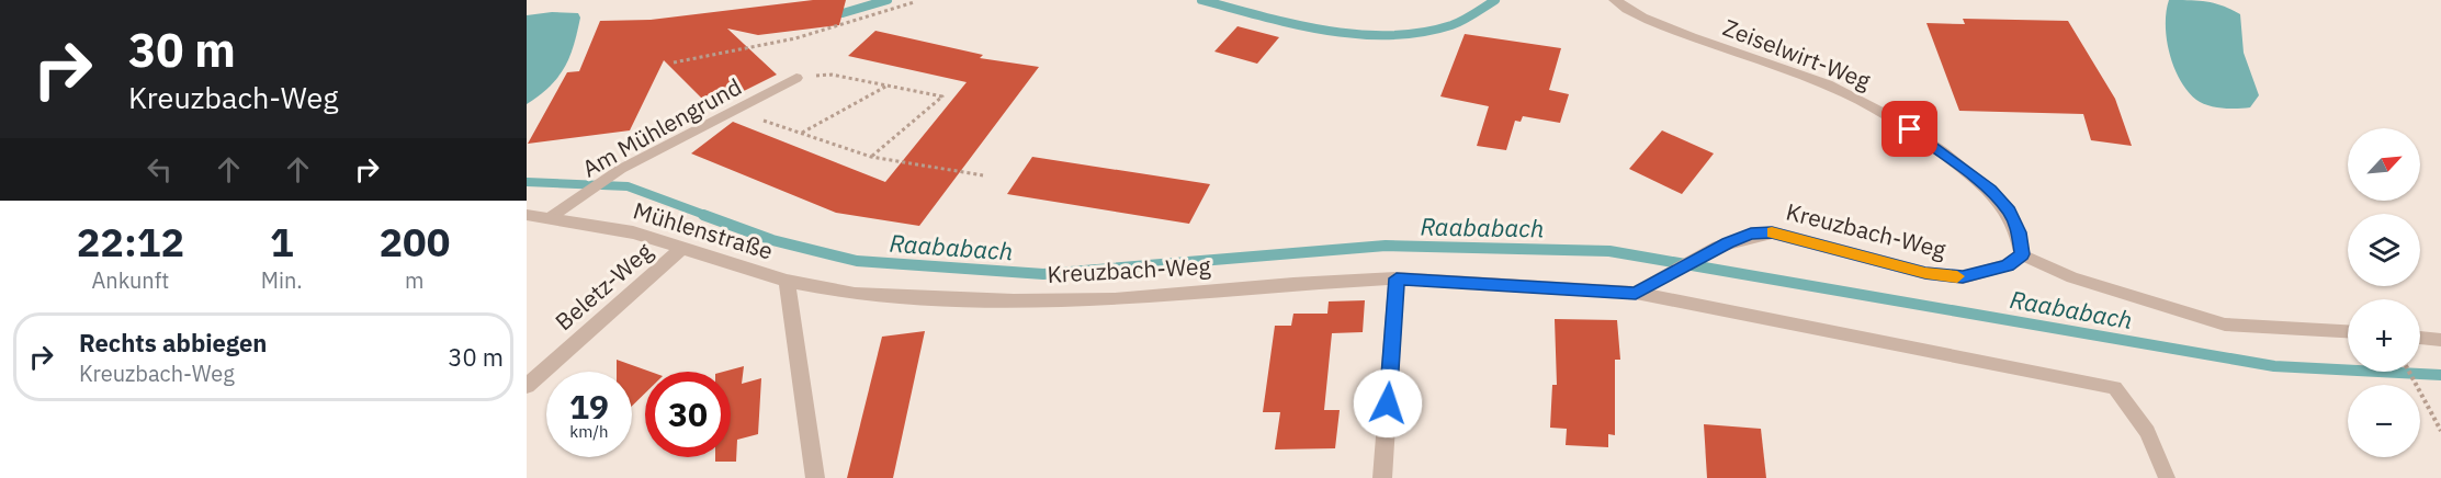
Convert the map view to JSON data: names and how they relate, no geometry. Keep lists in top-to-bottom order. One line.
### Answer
{"streets":{"street":["Zeiselwirt-Weg","Mühlenstraße","Kreuzbach-Weg","Beletz-Weg"],"lane":["Am Mühlengrund"]},"crossings":[["Zeiselwirt-Weg","Kreuzbach-Weg"],["Am Mühlengrund","Mühlenstraße"],["Mühlenstraße","Kreuzbach-Weg"],["Mühlenstraße","Beletz-Weg"]],"water":["Raababach"],"north":"top right","page":{"turn":["30 m","Kreuzbach-Weg"],"map_buttons":["+","−"],"eta":["22:12","Ankunft","1","Min.","200","m"],"list":[{"name":"Rechts abbiegen","note":"Kreuzbach-Weg","value":"30 m"}],"speed":"19 km/h","limit":"30"}}
